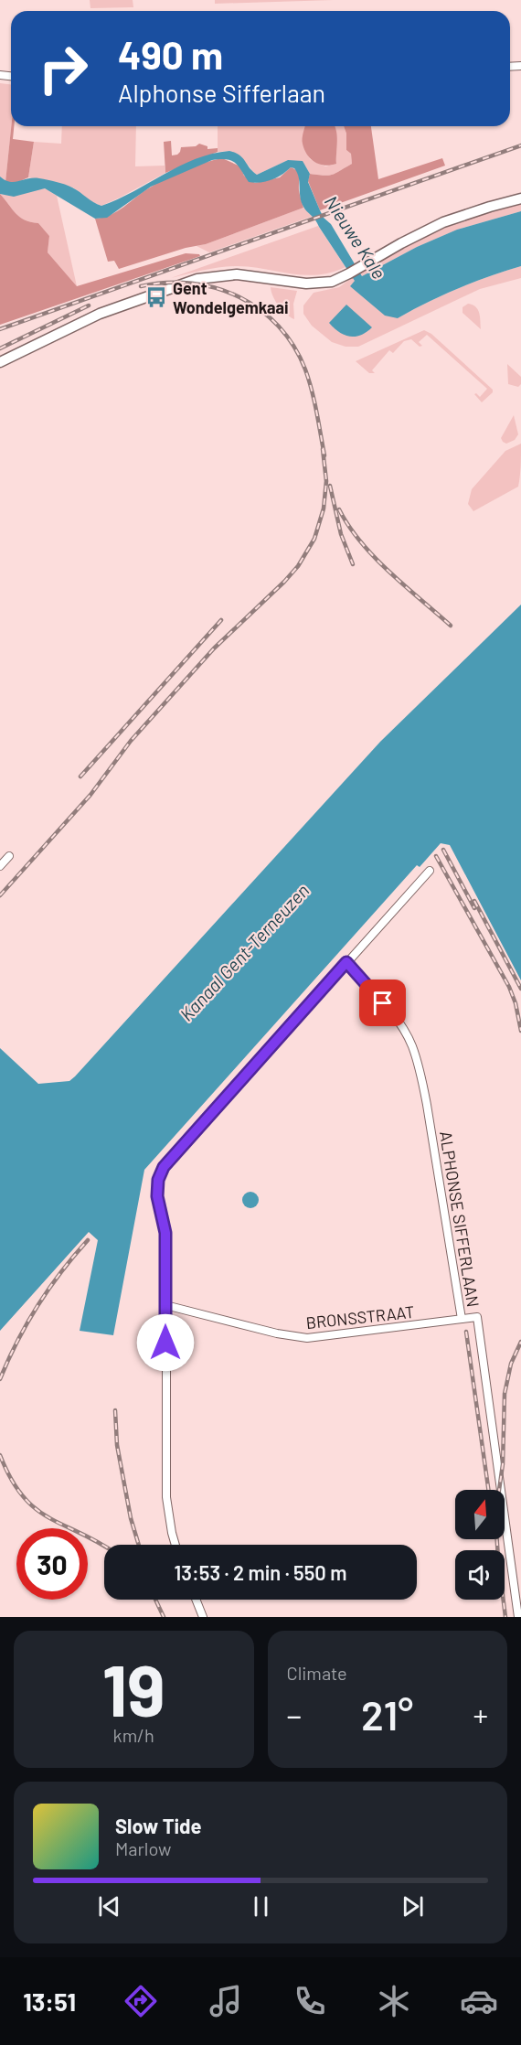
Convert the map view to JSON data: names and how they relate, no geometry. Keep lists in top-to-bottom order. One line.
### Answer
{"streets":{"street":["ALPHONSE SIFFERLAAN","BRONSSTRAAT"]},"crossings":[["ALPHONSE SIFFERLAAN","BRONSSTRAAT"]],"water":["Nieuwe Kale","Kanaal Gent-Terneuzen"],"places":{"bus stop":["Gent Wondelgemkaai"]},"north":"top","page":{"turn":["490 m","Alphonse Sifferlaan"],"limit":"30","trip":"13:53 · 2 min · 550 m","tile":[["19","km/h"],"Climate"],"heat":["−","21°","+"],"song":["Slow Tide","Marlow"],"tabs":"13:51"}}
